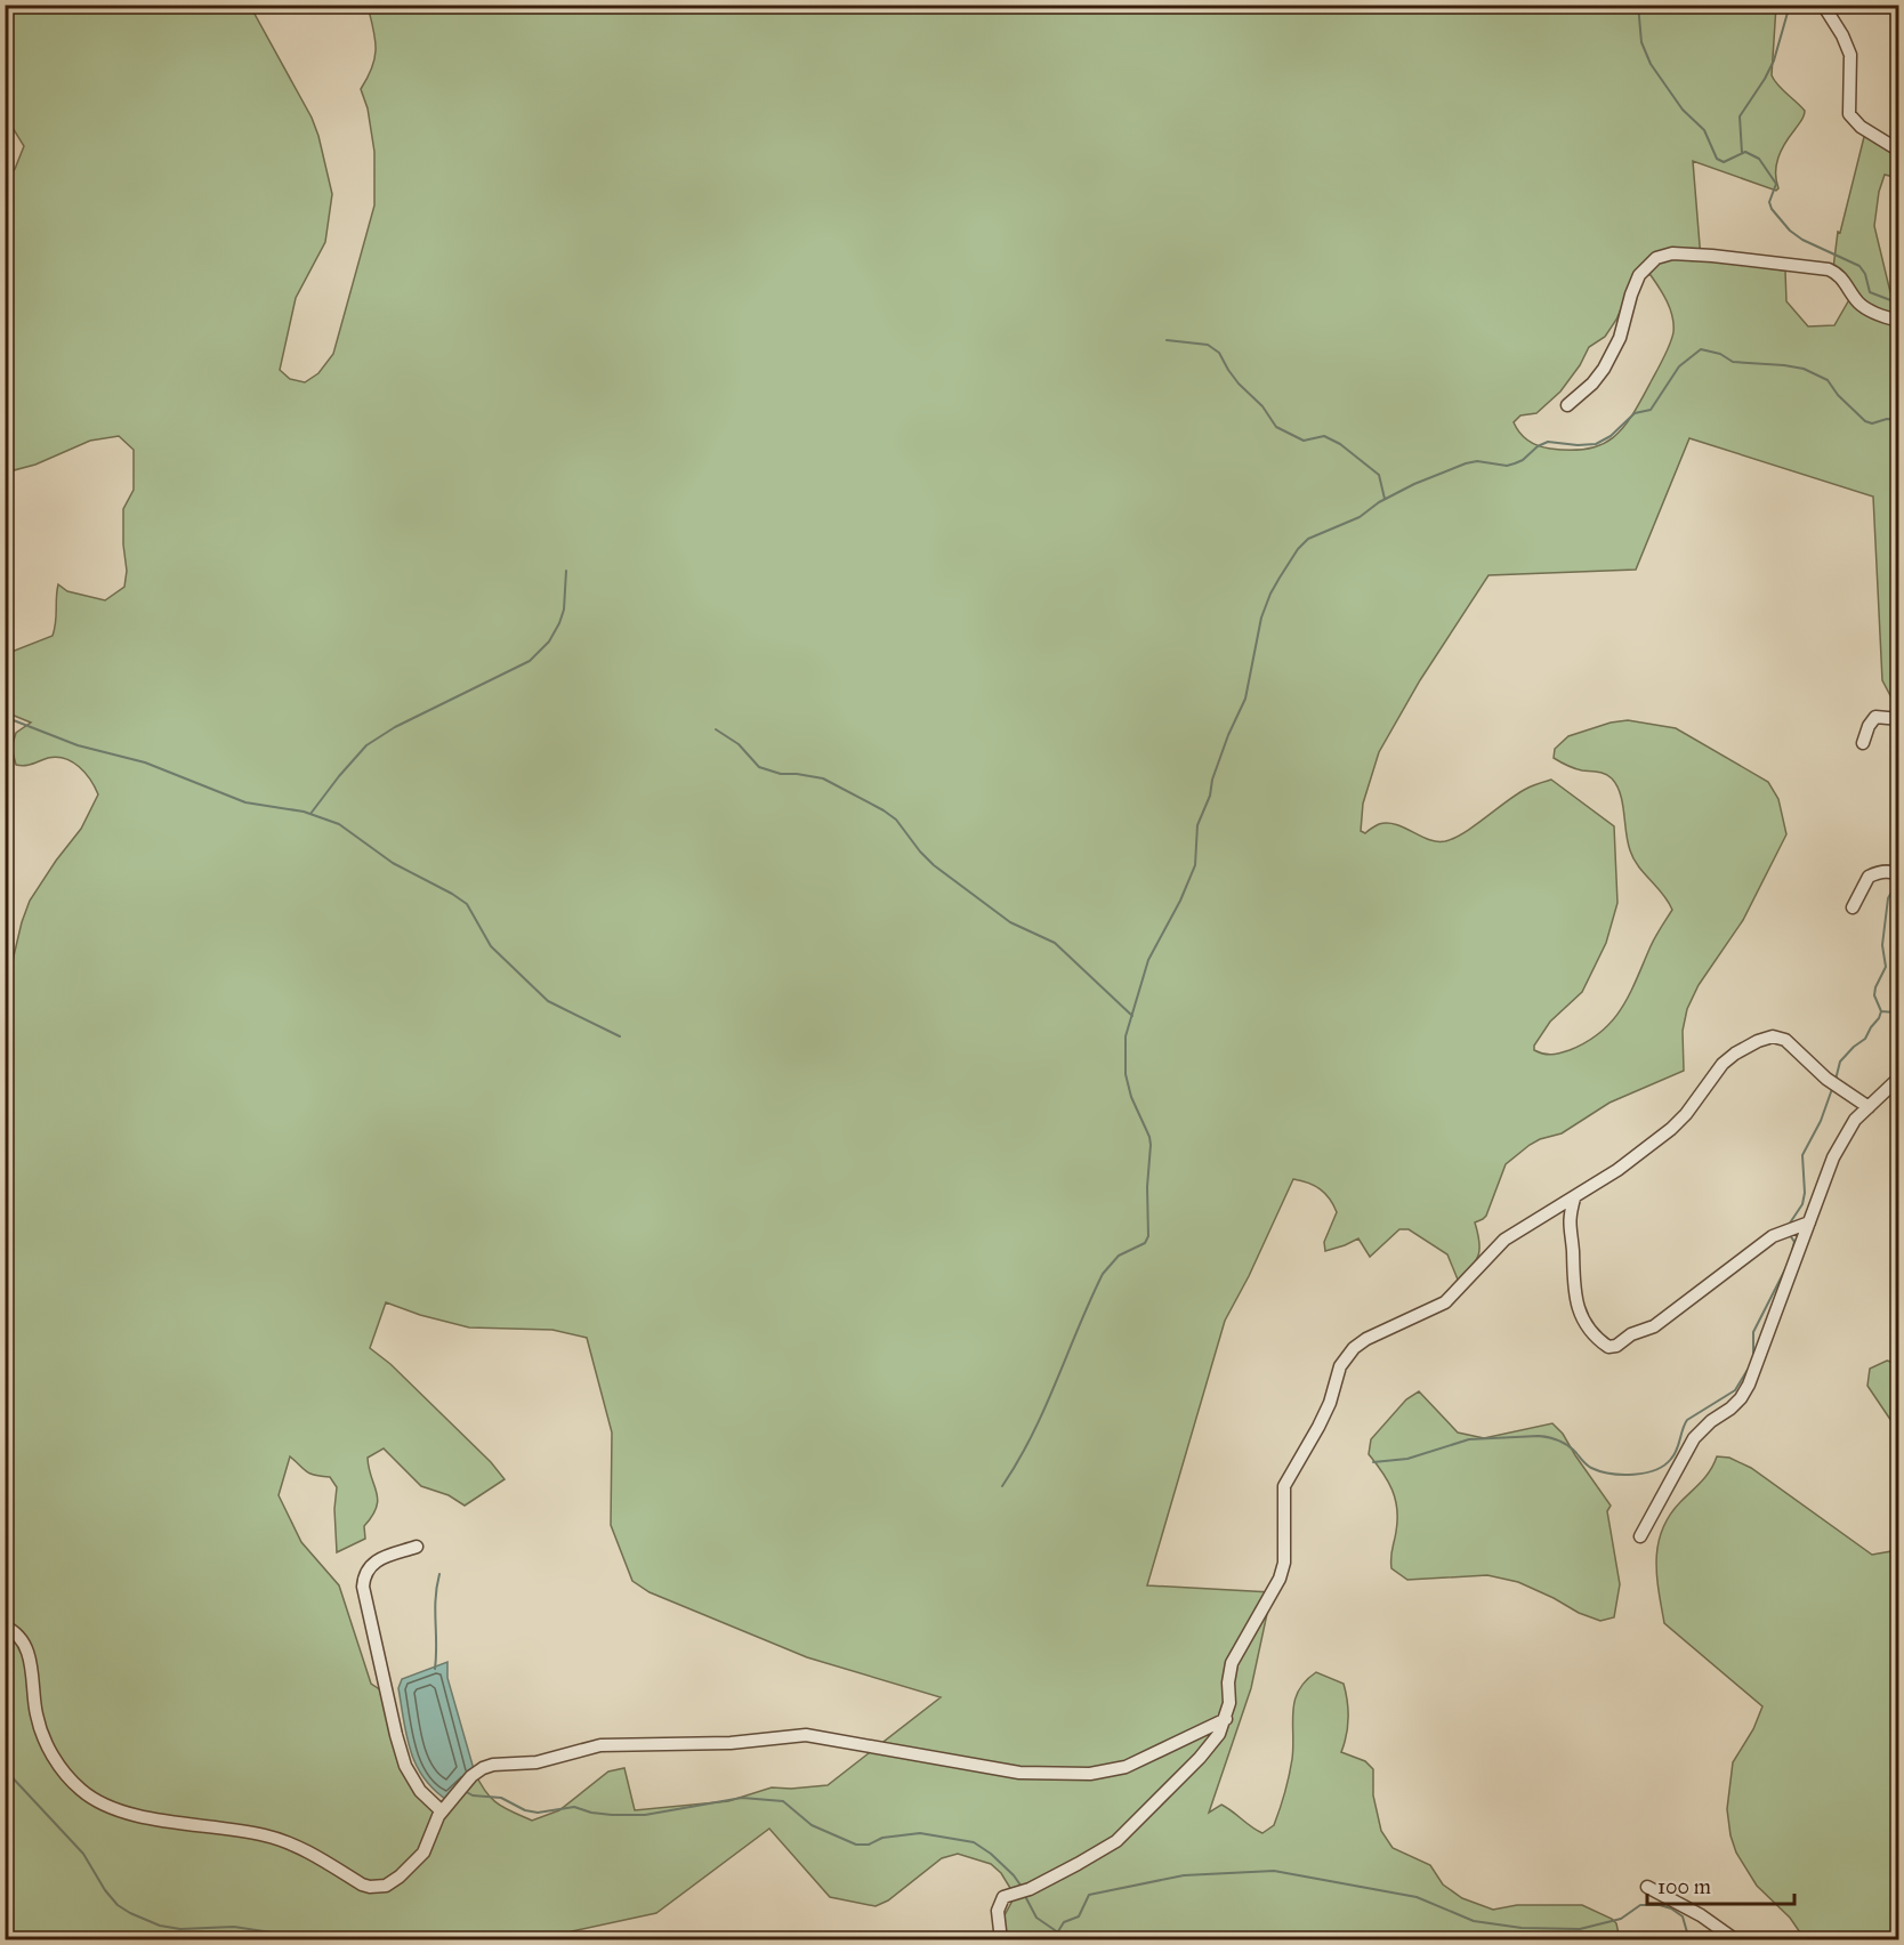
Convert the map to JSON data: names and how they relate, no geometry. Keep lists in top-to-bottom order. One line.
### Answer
{"scale_bar":"100 m"}
